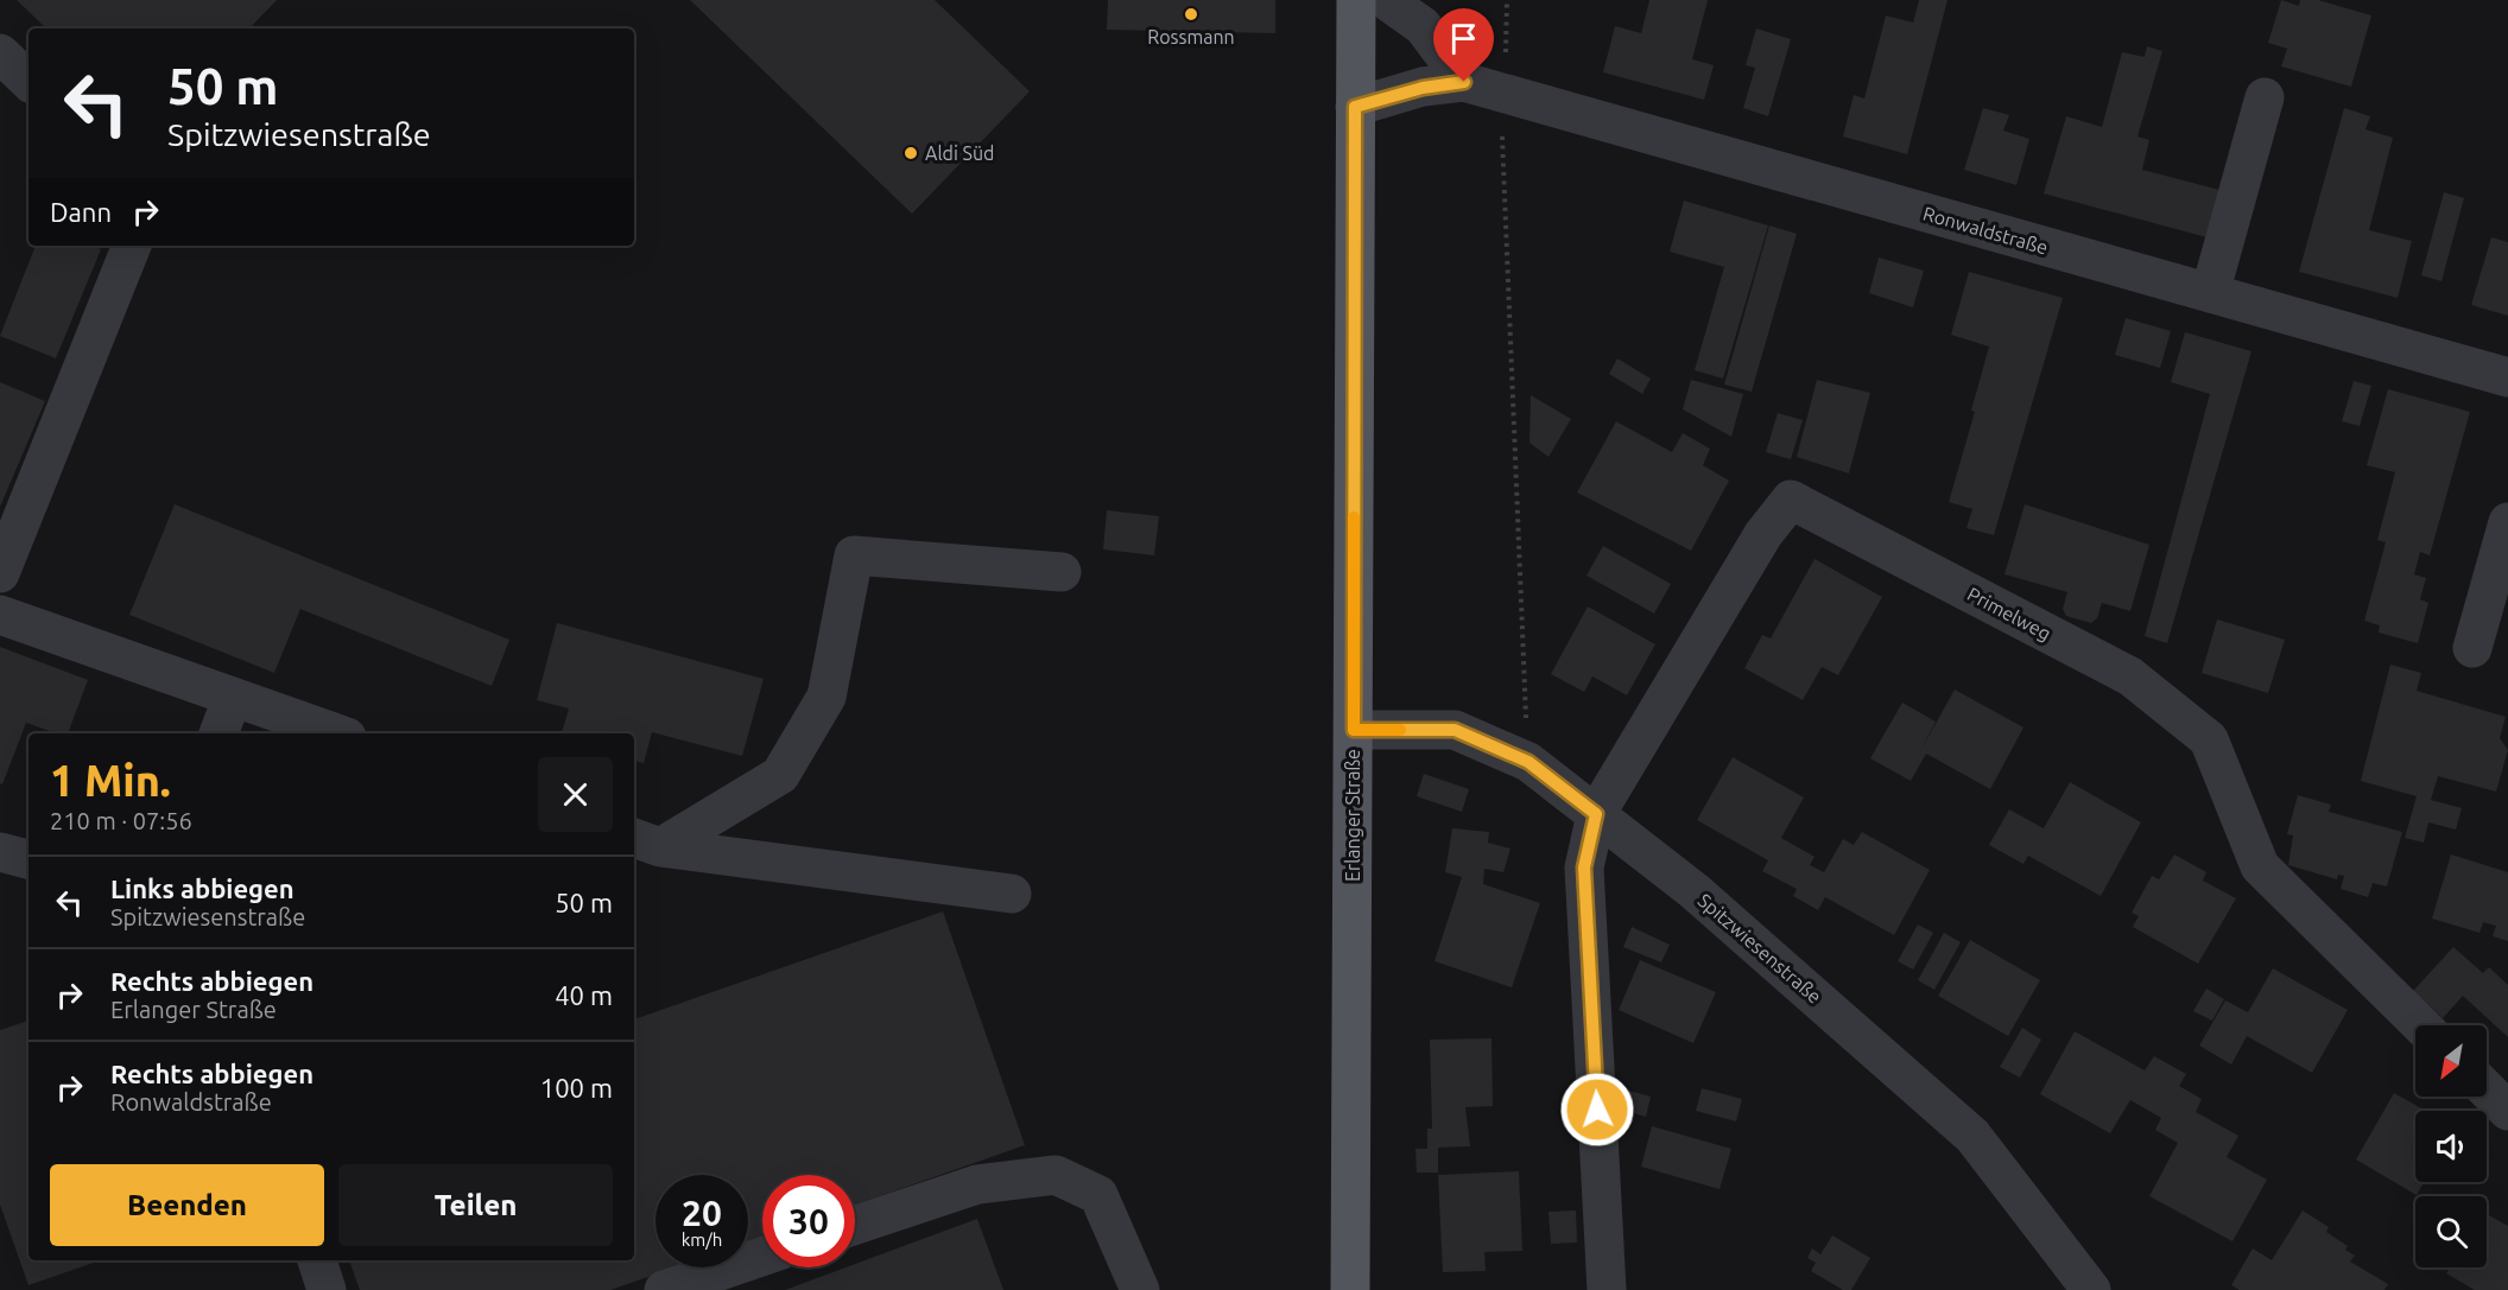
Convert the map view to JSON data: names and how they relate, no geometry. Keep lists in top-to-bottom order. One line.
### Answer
{"streets":{"main road":["Erlanger Straße"],"street":["Ronwaldstraße","Primelweg","Spitzwiesenstraße"]},"crossings":[["Ronwaldstraße","Erlanger Straße"],["Primelweg","Spitzwiesenstraße"],["Erlanger Straße","Spitzwiesenstraße"]],"places":["Rossmann","Aldi Süd"],"north":"bottom left","page":{"turn":["50 m","Spitzwiesenstraße"],"then":"Dann","heading":["1 Min.","210 m · 07:56"],"list":[{"name":"Links abbiegen","note":"Spitzwiesenstraße","value":"50 m"},{"name":"Rechts abbiegen","note":"Erlanger Straße","value":"40 m"},{"name":"Rechts abbiegen","note":"Ronwaldstraße","value":"100 m"}],"buttons":["Beenden","Teilen"],"speed":"20 km/h","limit":"30"}}
